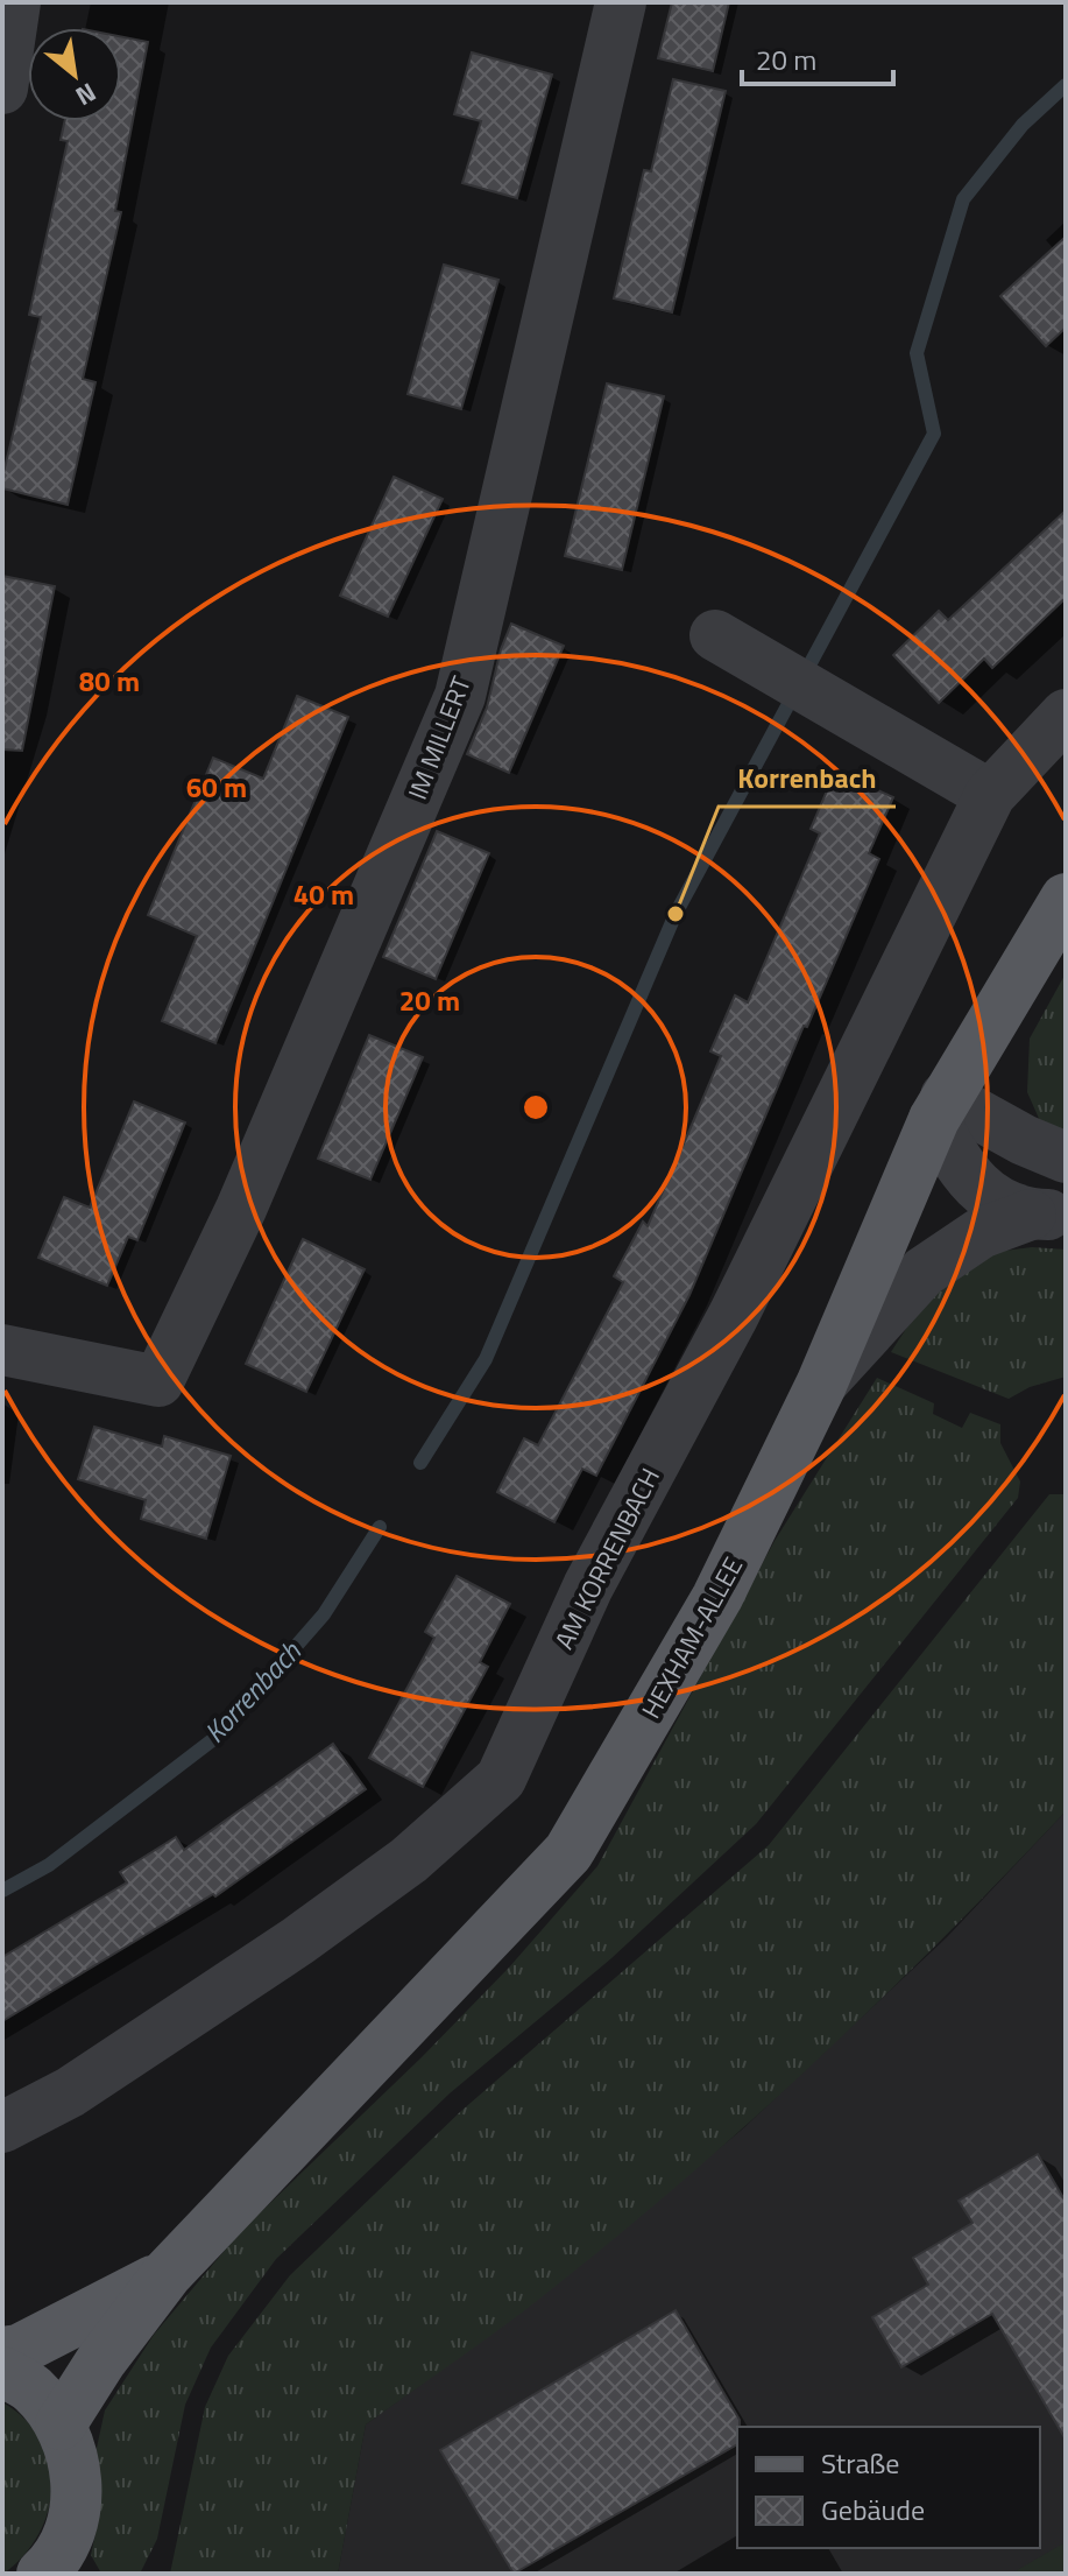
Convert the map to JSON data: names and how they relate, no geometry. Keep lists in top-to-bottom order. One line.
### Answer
{"streets":{"main road":["HEXHAM-ALLEE"],"street":["IM MILLERT","AM KORRENBACH"]},"water":["Korrenbach"],"places":["Korrenbach"],"legend":["Straße","Gebäude"],"scale_bar":"20 m","north":"bottom right","rings":["80 m","60 m","40 m","20 m"]}
